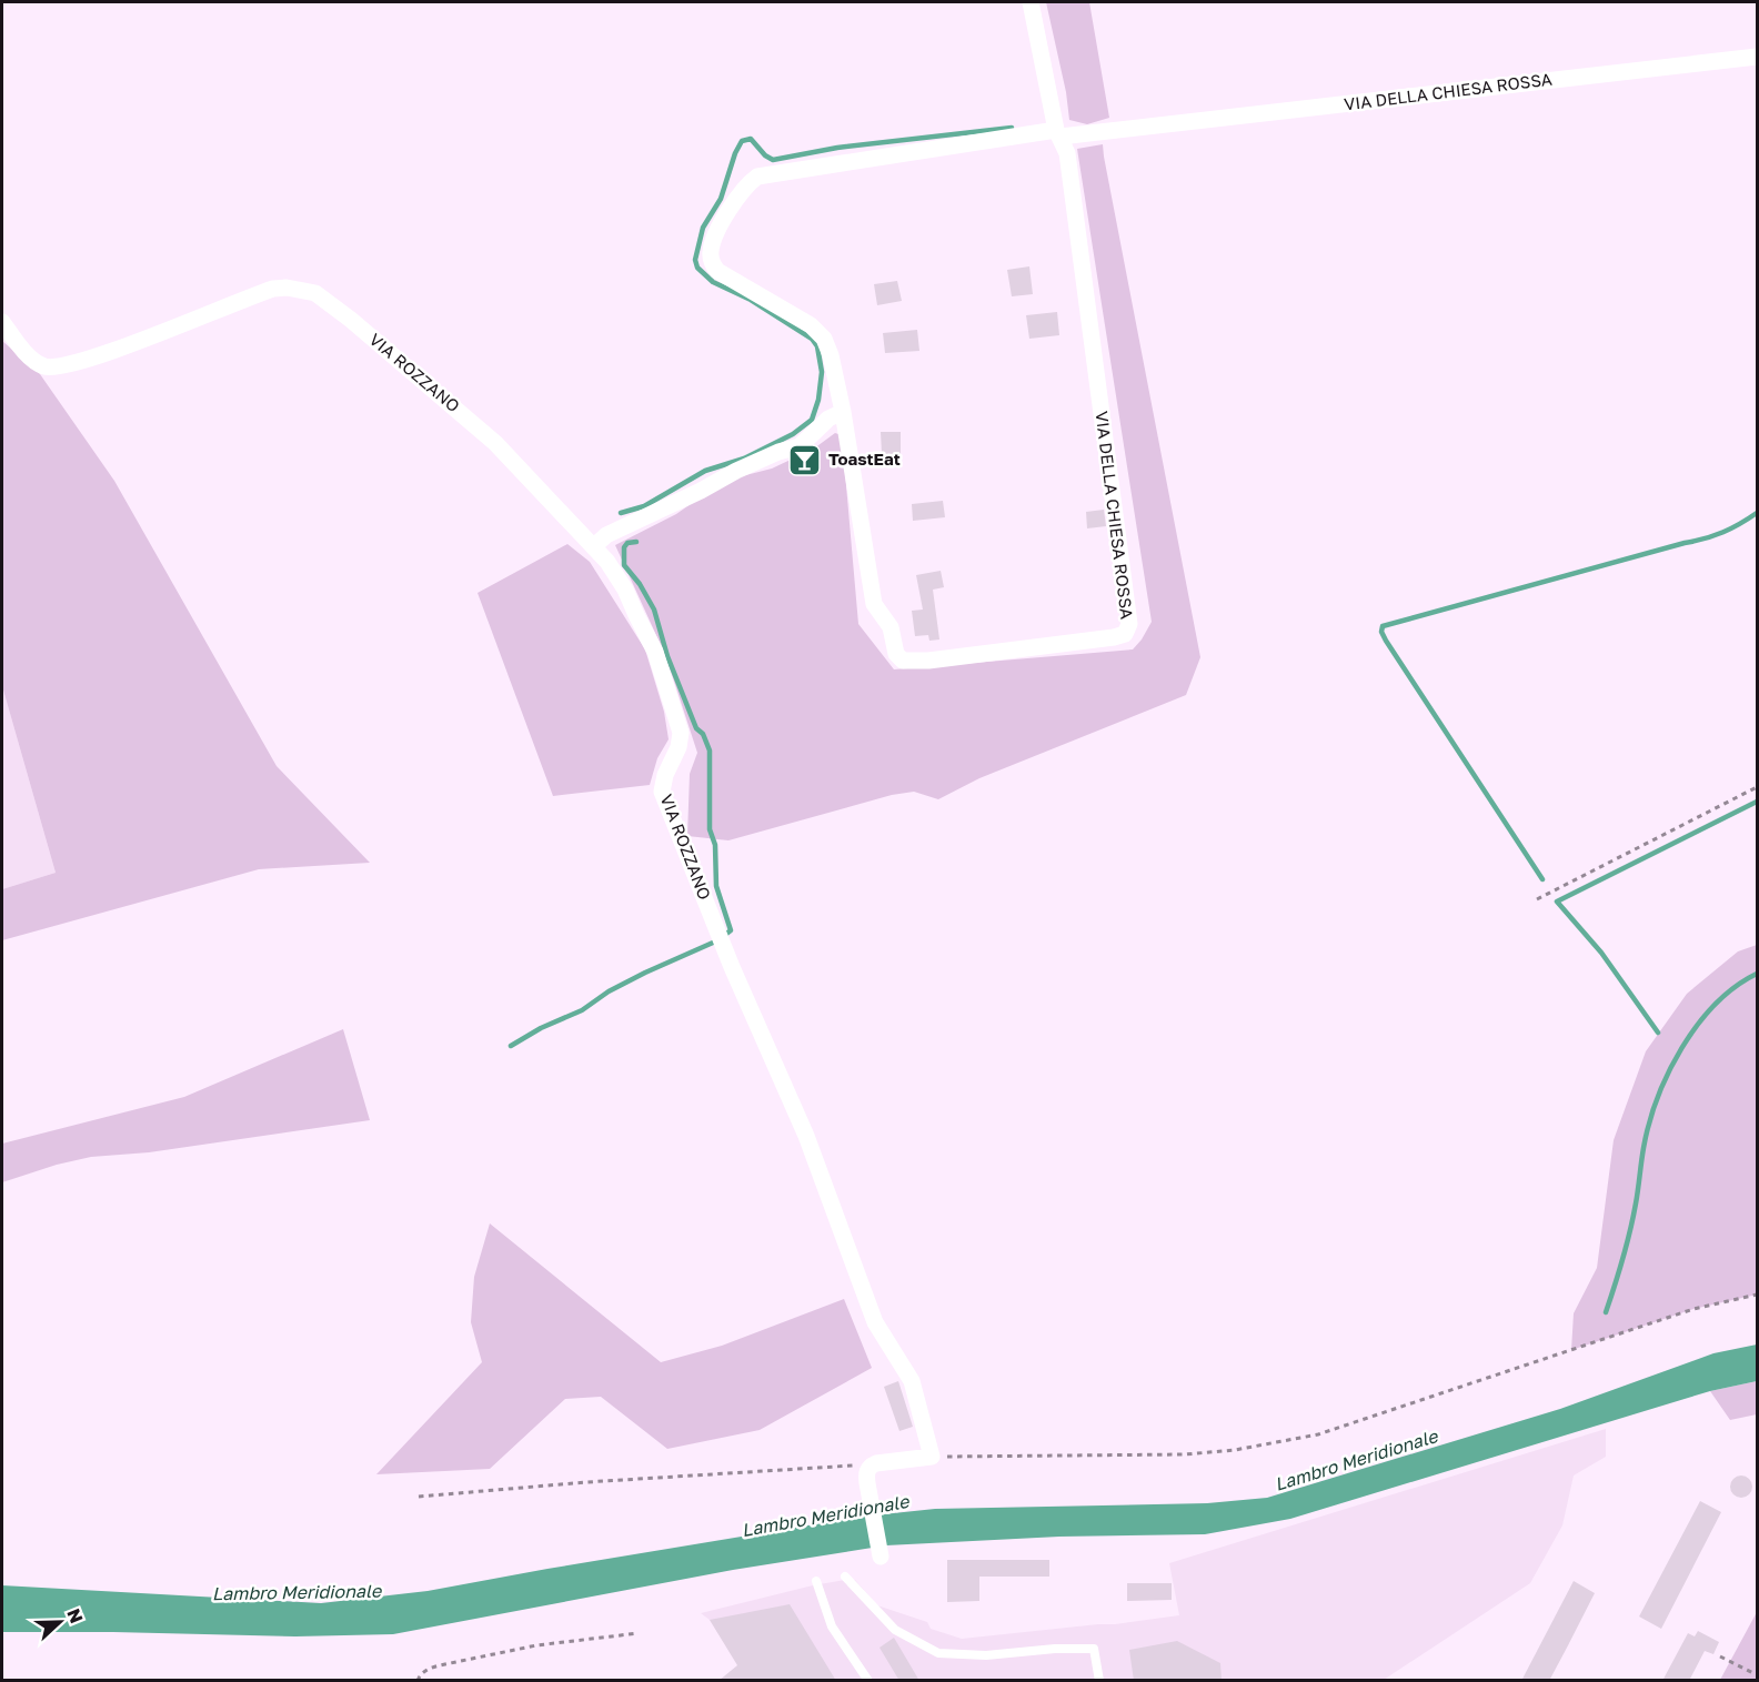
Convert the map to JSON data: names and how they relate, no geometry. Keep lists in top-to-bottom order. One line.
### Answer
{"streets":{"street":["VIA DELLA CHIESA ROSSA","VIA ROZZANO"]},"water":["Lambro Meridionale"],"places":{"bar":["ToastEat"]},"north":"right"}
